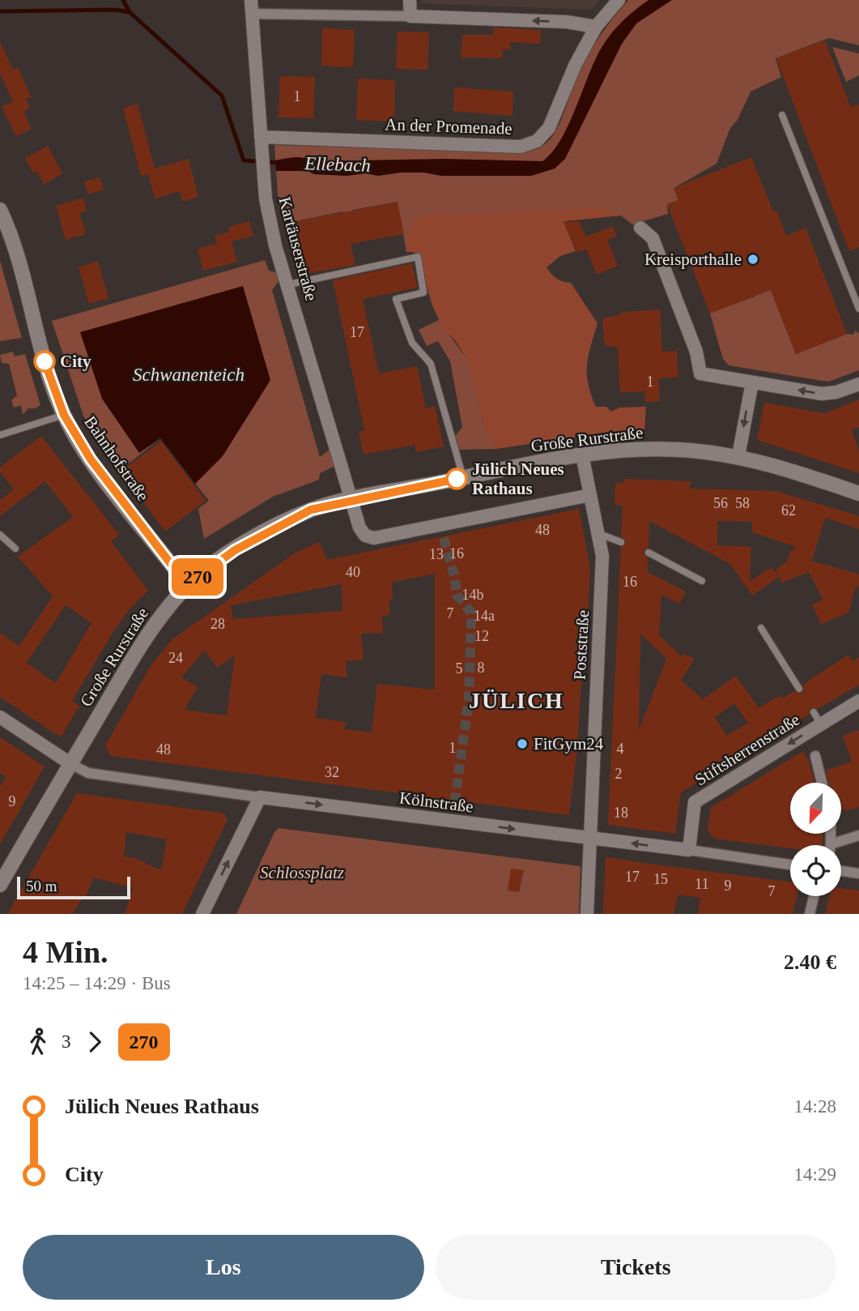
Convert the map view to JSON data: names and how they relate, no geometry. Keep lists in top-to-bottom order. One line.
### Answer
{"streets":{"main road":["Große Rurstraße","Bahnhofstraße"],"street":["An der Promenade","Kartäuserstraße","Poststraße","Stiftsherrenstraße","Kölnstraße"]},"crossings":[["An der Promenade","Kartäuserstraße"],["Kartäuserstraße","Große Rurstraße"],["Große Rurstraße","Bahnhofstraße"],["Große Rurstraße","Poststraße"],["Große Rurstraße","Kölnstraße"],["Poststraße","Kölnstraße"],["Stiftsherrenstraße","Kölnstraße"]],"one_way":["Stiftsherrenstraße"],"districts":["JÜLICH"],"water":["Ellebach","Schwanenteich"],"parks":["Schlossplatz"],"places":["Kreisporthalle","City","Jülich Neues Rathaus","FitGym24"],"lines":["bus line 270"],"house_numbers":["1","17","1","56","58","62","48","16","13","40","16","14b","7","14a","28","12","24","8","5","1","4","48","32","2","9","18","17","15","11","9","7"],"scale_bar":"50 m","north":"bottom left","page":{"on_map":"270","scale":"50 m","heading":["4 Min.","14:25 – 14:29 · Bus","2.40 €"],"legs":["3","270"],"list":[{"name":"Jülich Neues Rathaus","value":"14:28"},{"name":"City","value":"14:29"}],"buttons":["Los","Tickets"]}}
